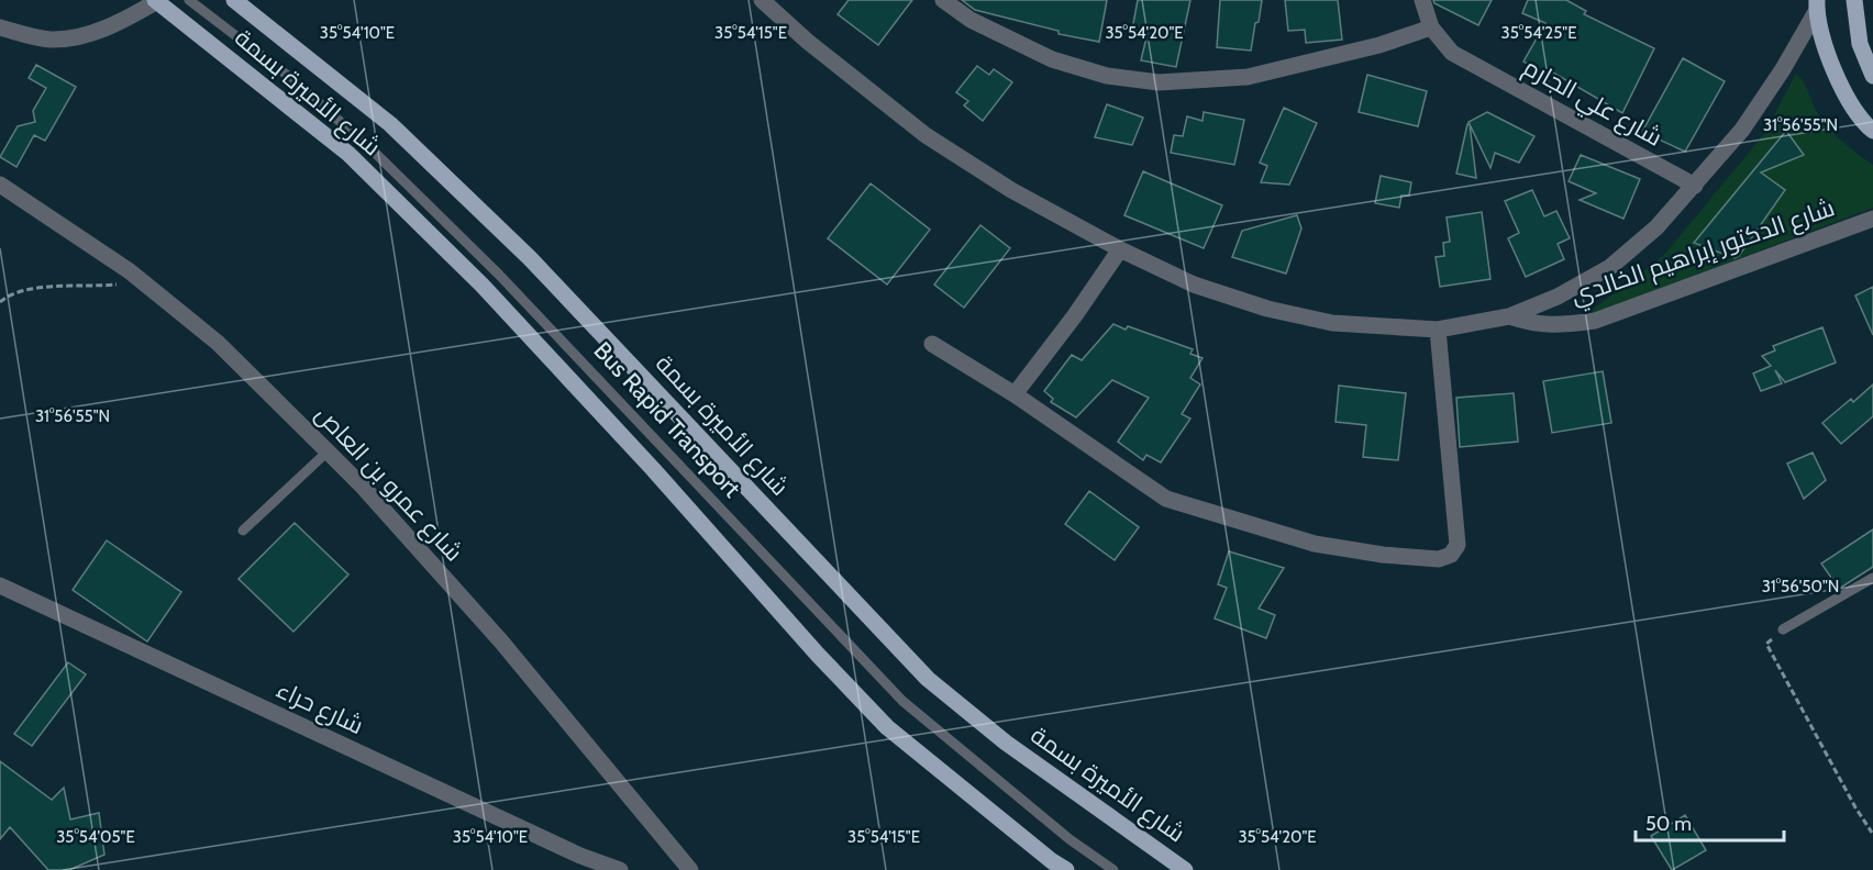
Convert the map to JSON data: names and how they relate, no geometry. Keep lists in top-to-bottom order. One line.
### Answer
{"streets":{"main road":["شارع الأميرة بسمة"],"street":["شارع علي الجارم","شارع الدكتور إبراهيم الخالدي","شارع عمرو بن العاص","شارع حراء"],"lane":["Bus Rapid Transport"]},"crossings":[["شارع علي الجارم","شارع الدكتور إبراهيم الخالدي"]],"scale_bar":"50 m","coordinates":["35°54'10\"E","35°54'15\"E","35°54'20\"E","35°54'25\"E","31°56'55\"N","31°56'50\"N","35°54'05\"E"]}
